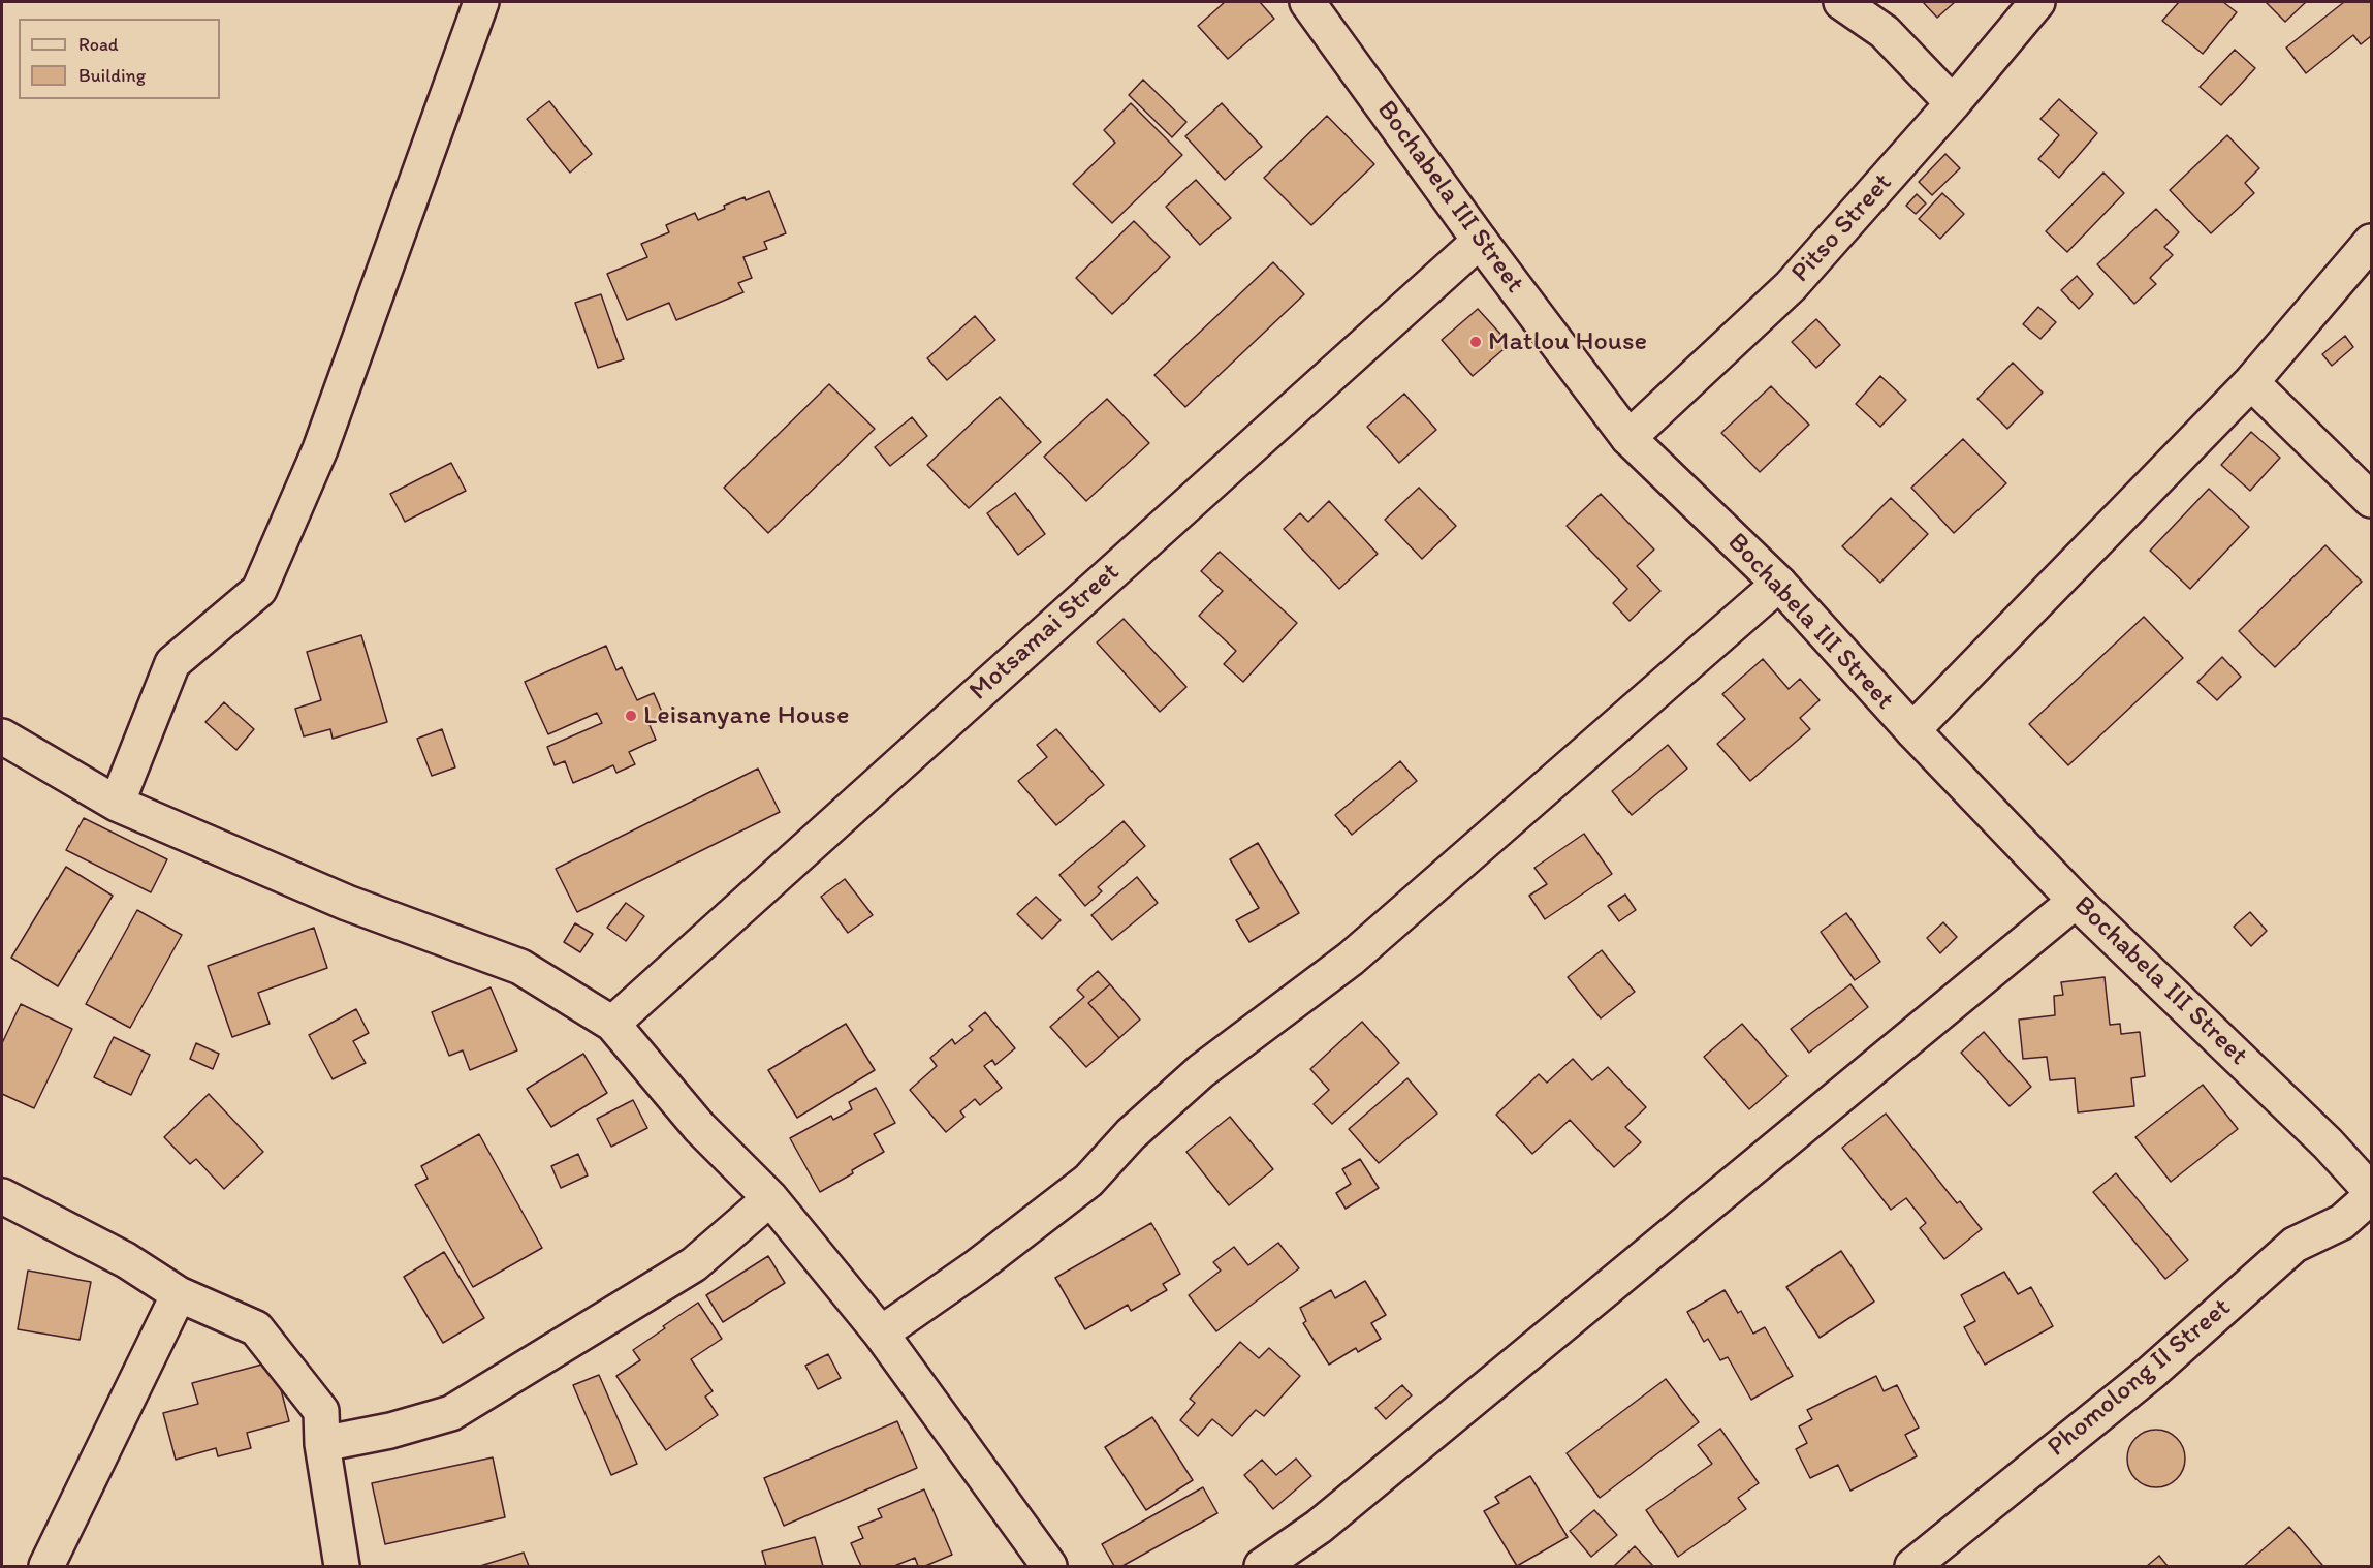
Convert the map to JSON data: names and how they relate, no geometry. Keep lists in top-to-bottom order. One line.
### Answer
{"streets":{"street":["Bochabela III Street","Pitso Street","Motsamai Street","Phomolong II Street"]},"crossings":[["Bochabela III Street","Pitso Street"],["Bochabela III Street","Motsamai Street"]],"places":["Matlou House","Leisanyane House"],"legend":["Road","Building"]}
